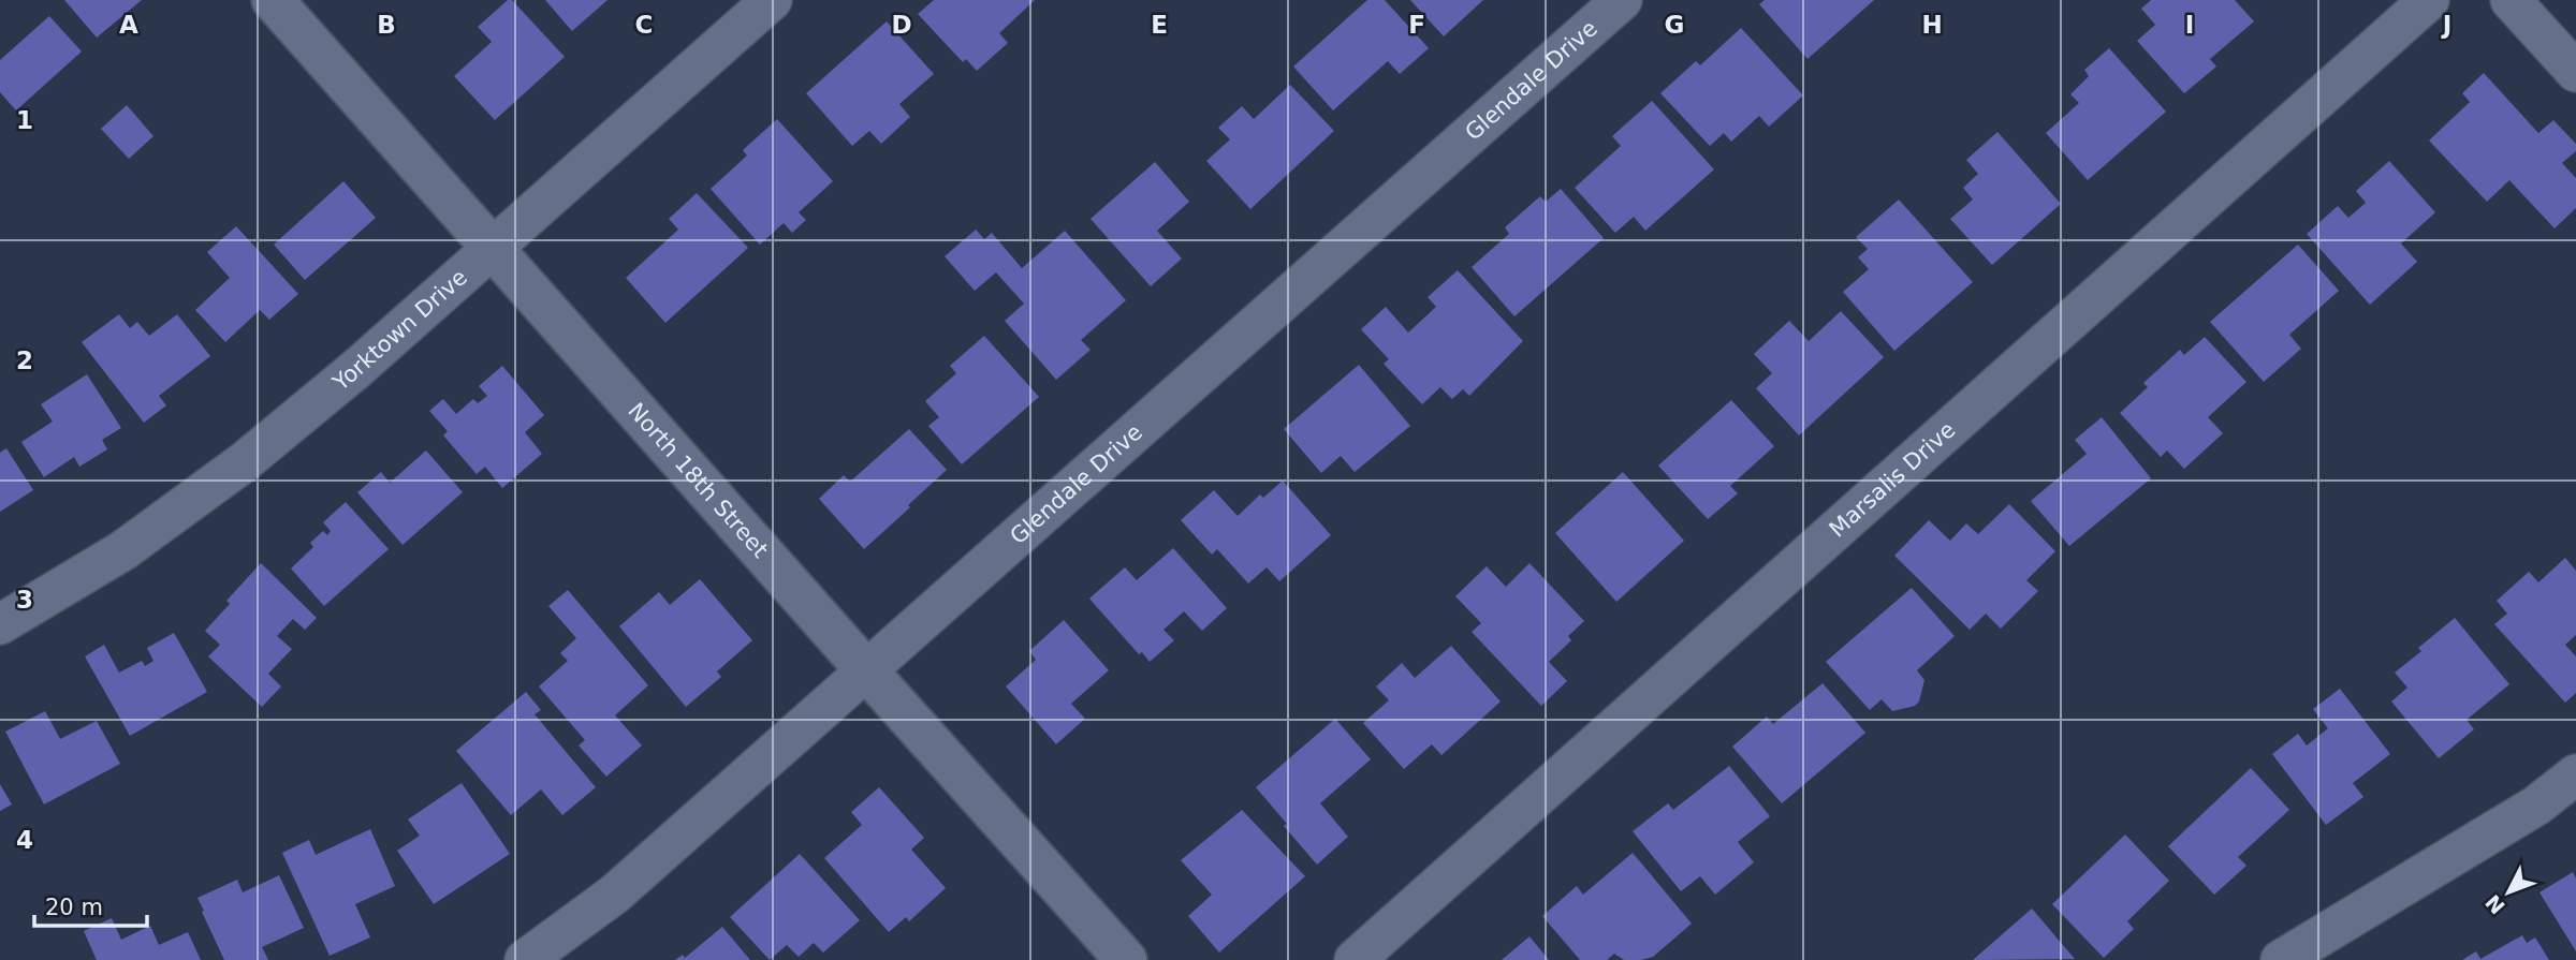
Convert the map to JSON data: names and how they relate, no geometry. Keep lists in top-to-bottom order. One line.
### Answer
{"streets":{"street":["Glendale Drive","Yorktown Drive","North 18th Street","Marsalis Drive"]},"crossings":[["Glendale Drive","North 18th Street"],["Yorktown Drive","North 18th Street"]],"scale_bar":"20 m","north":"bottom left","grid":{"columns":["A","B","C","D","E","F","G","H","I","J"],"rows":["1","2","3","4"]}}
